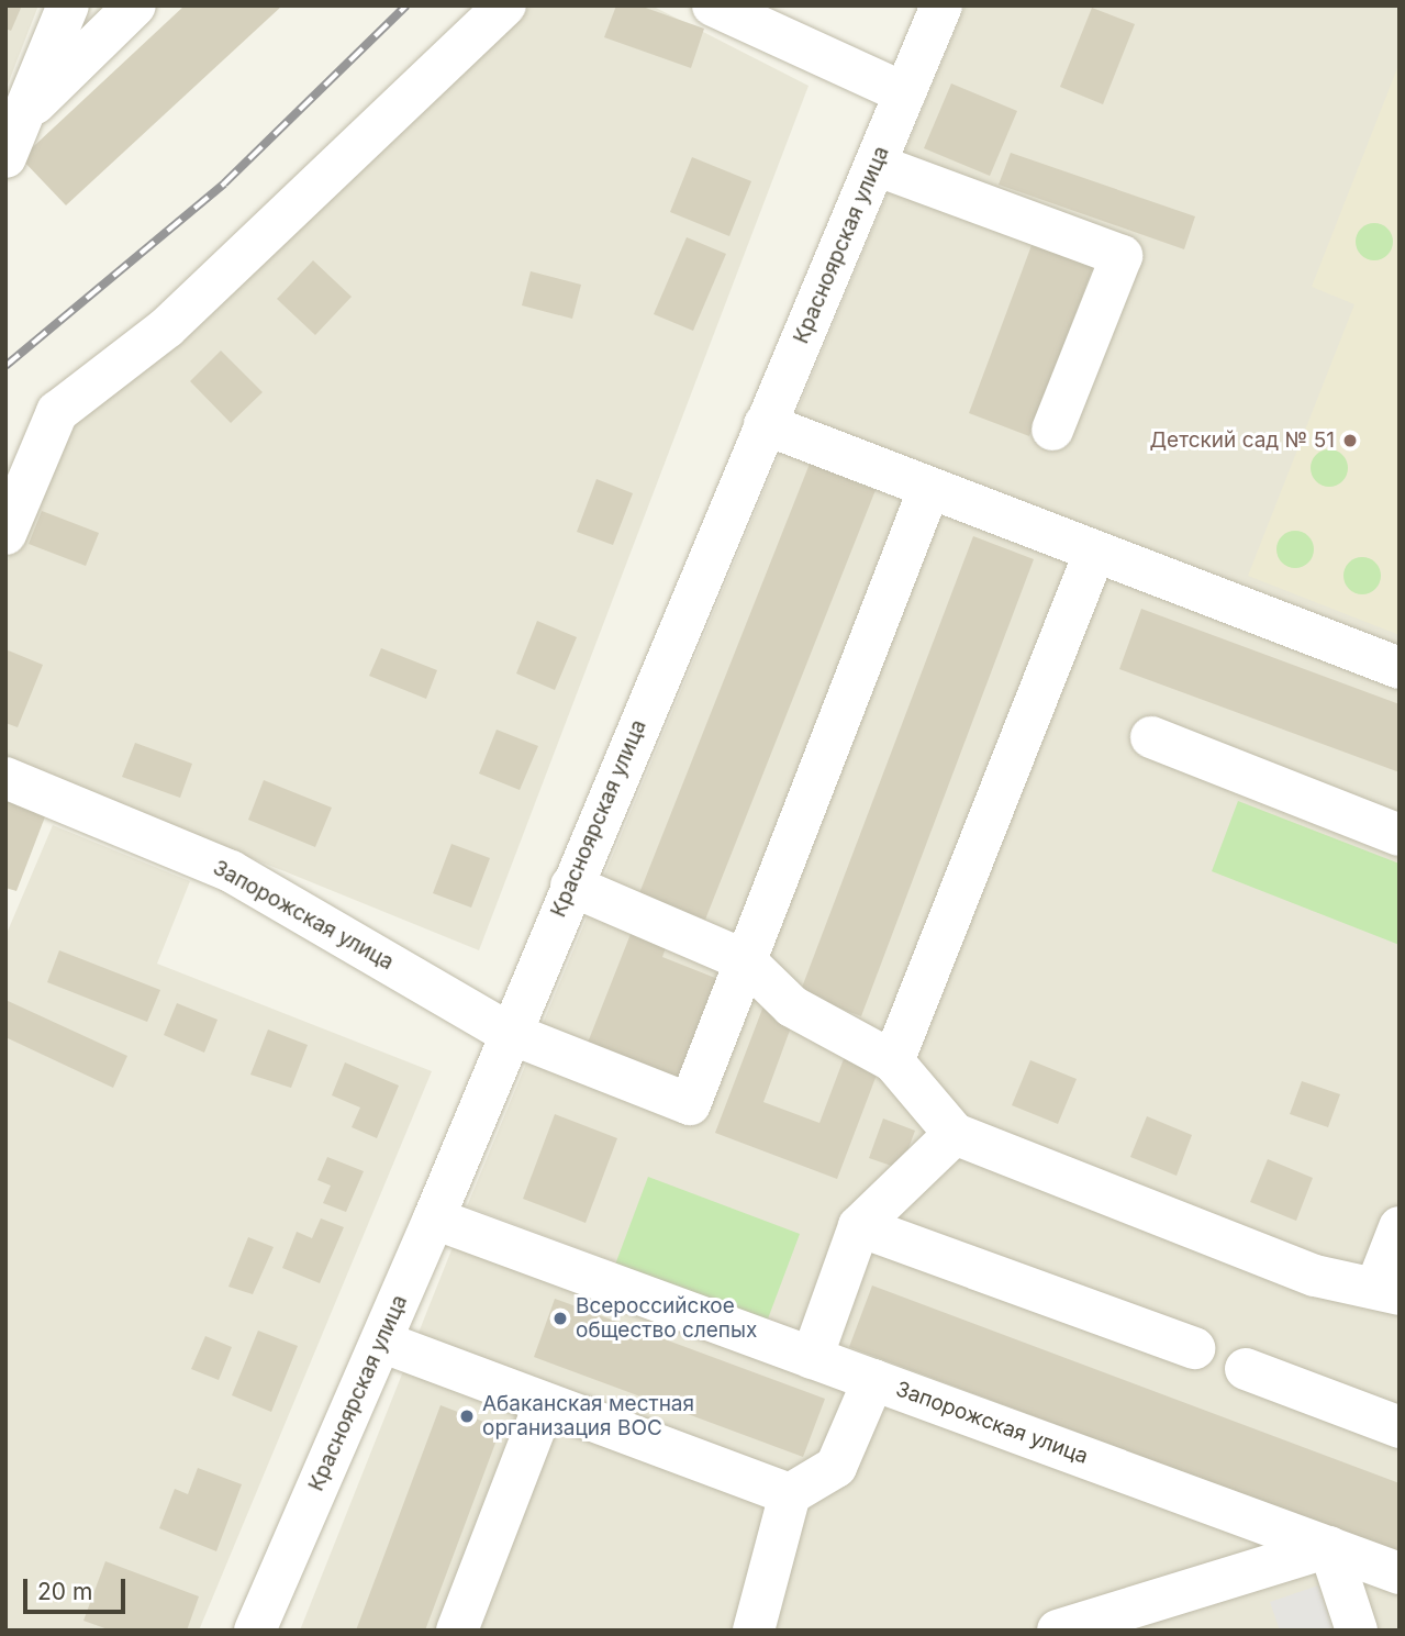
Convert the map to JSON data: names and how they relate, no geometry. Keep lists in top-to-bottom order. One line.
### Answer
{"streets":{"street":["Красноярская улица","Запорожская улица"]},"crossings":[["Красноярская улица","Запорожская улица"]],"places":["Детский сад № 51","Всероссийское общество слепых","Абаканская местная организация ВОС"],"scale_bar":"20 m"}
